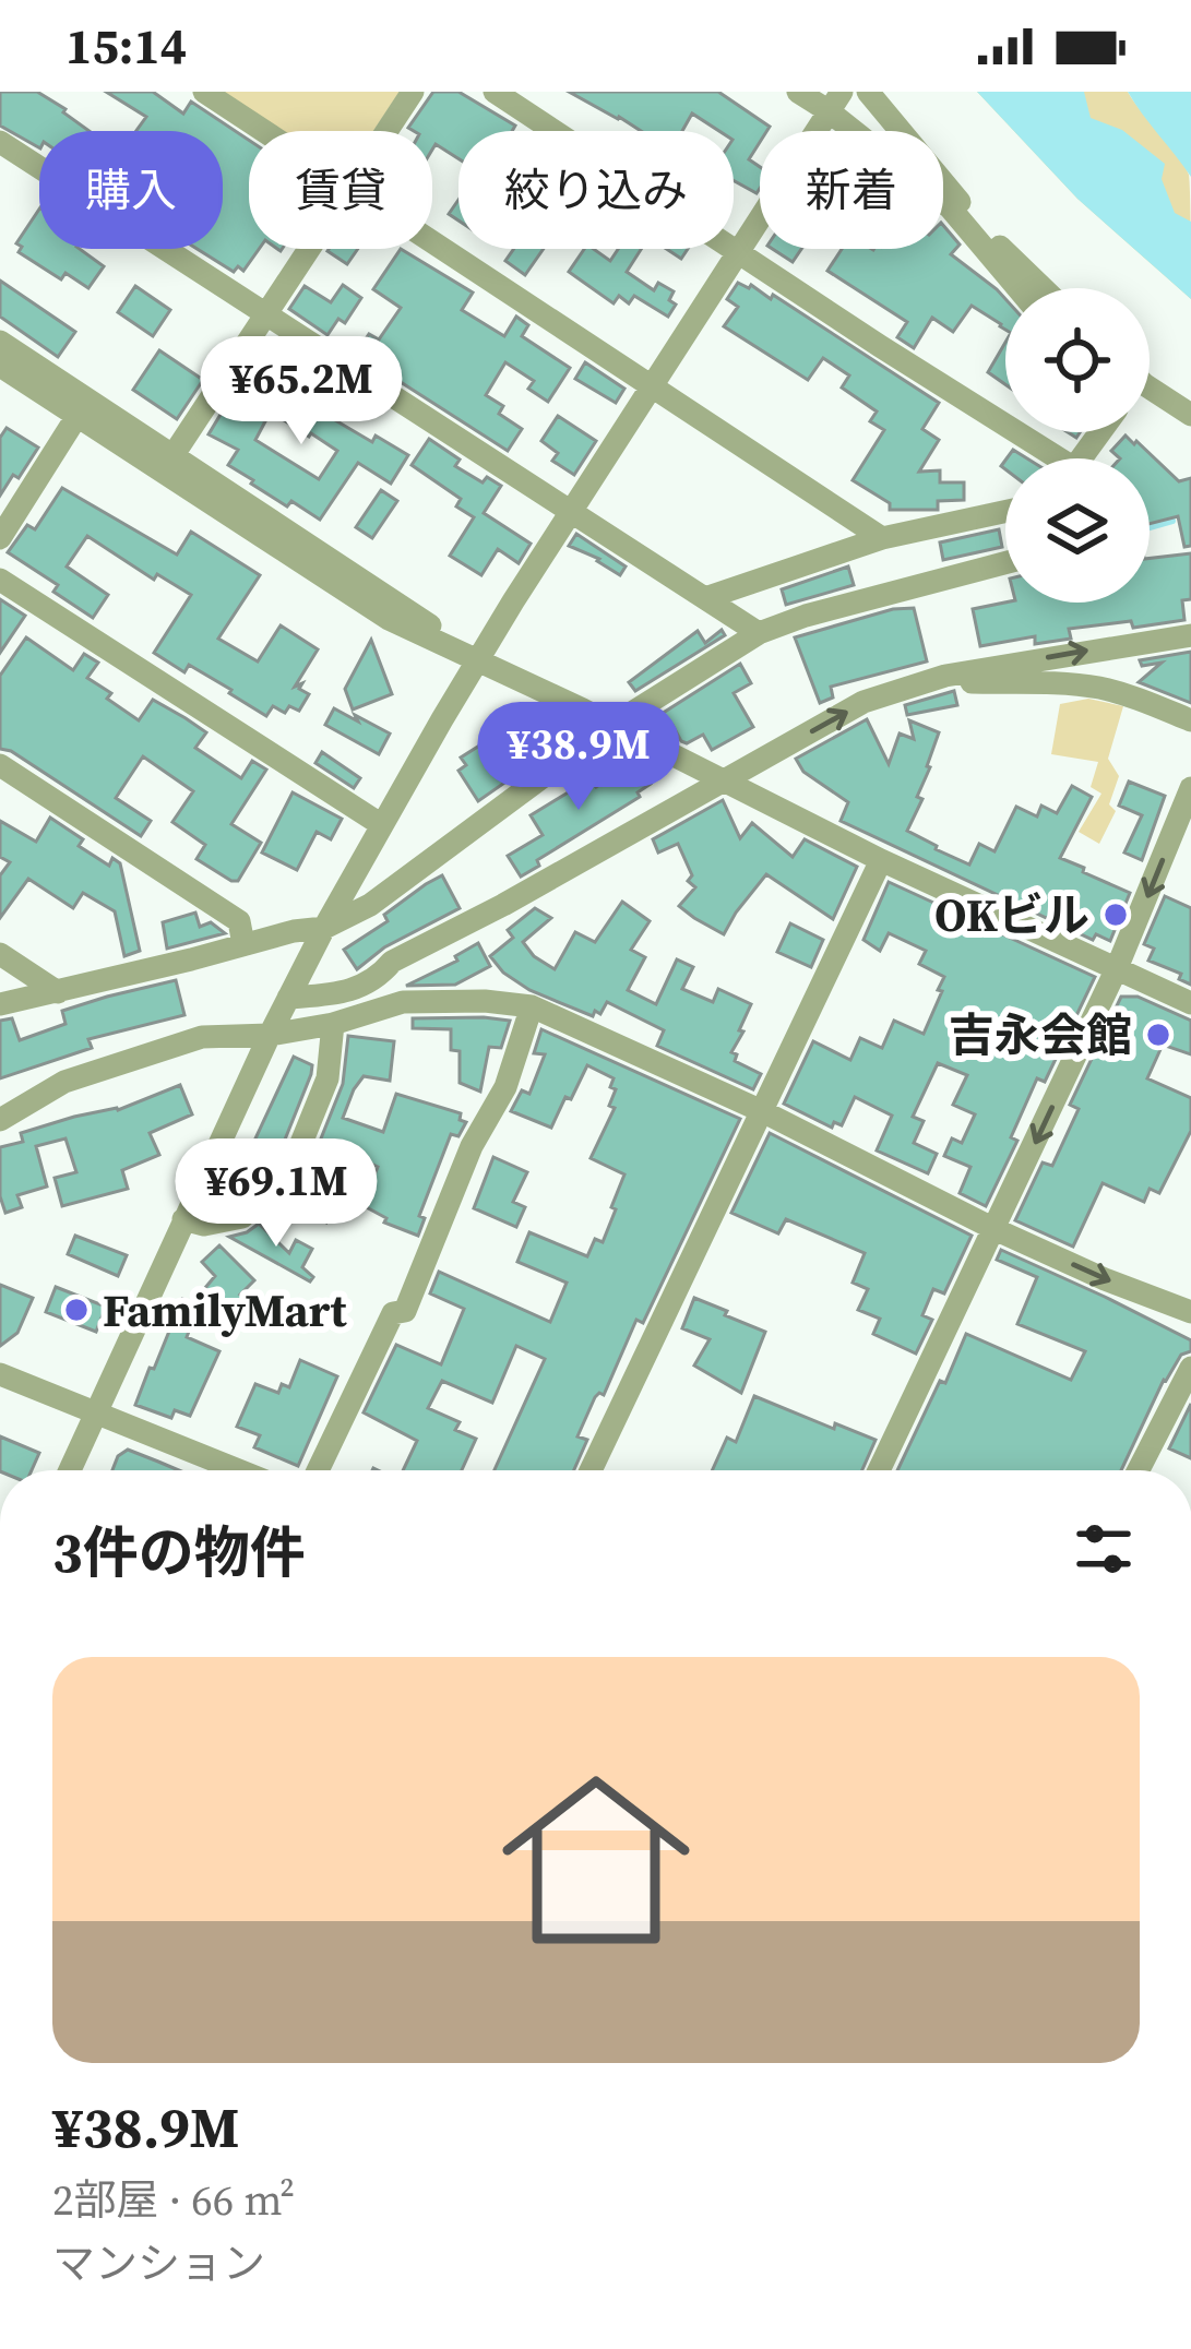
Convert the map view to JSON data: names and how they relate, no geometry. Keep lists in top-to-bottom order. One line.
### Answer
{"places":["OKビル","吉永会館","FamilyMart"],"page":{"status":"15:14","chip":["購入","賃貸","絞り込み","新着"],"price":["¥65.2M","¥38.9M","¥69.1M"],"heading":"3件の物件","list":[{"name":"¥38.9M","note":"2部屋 · 66 m² · マンション"}]}}
